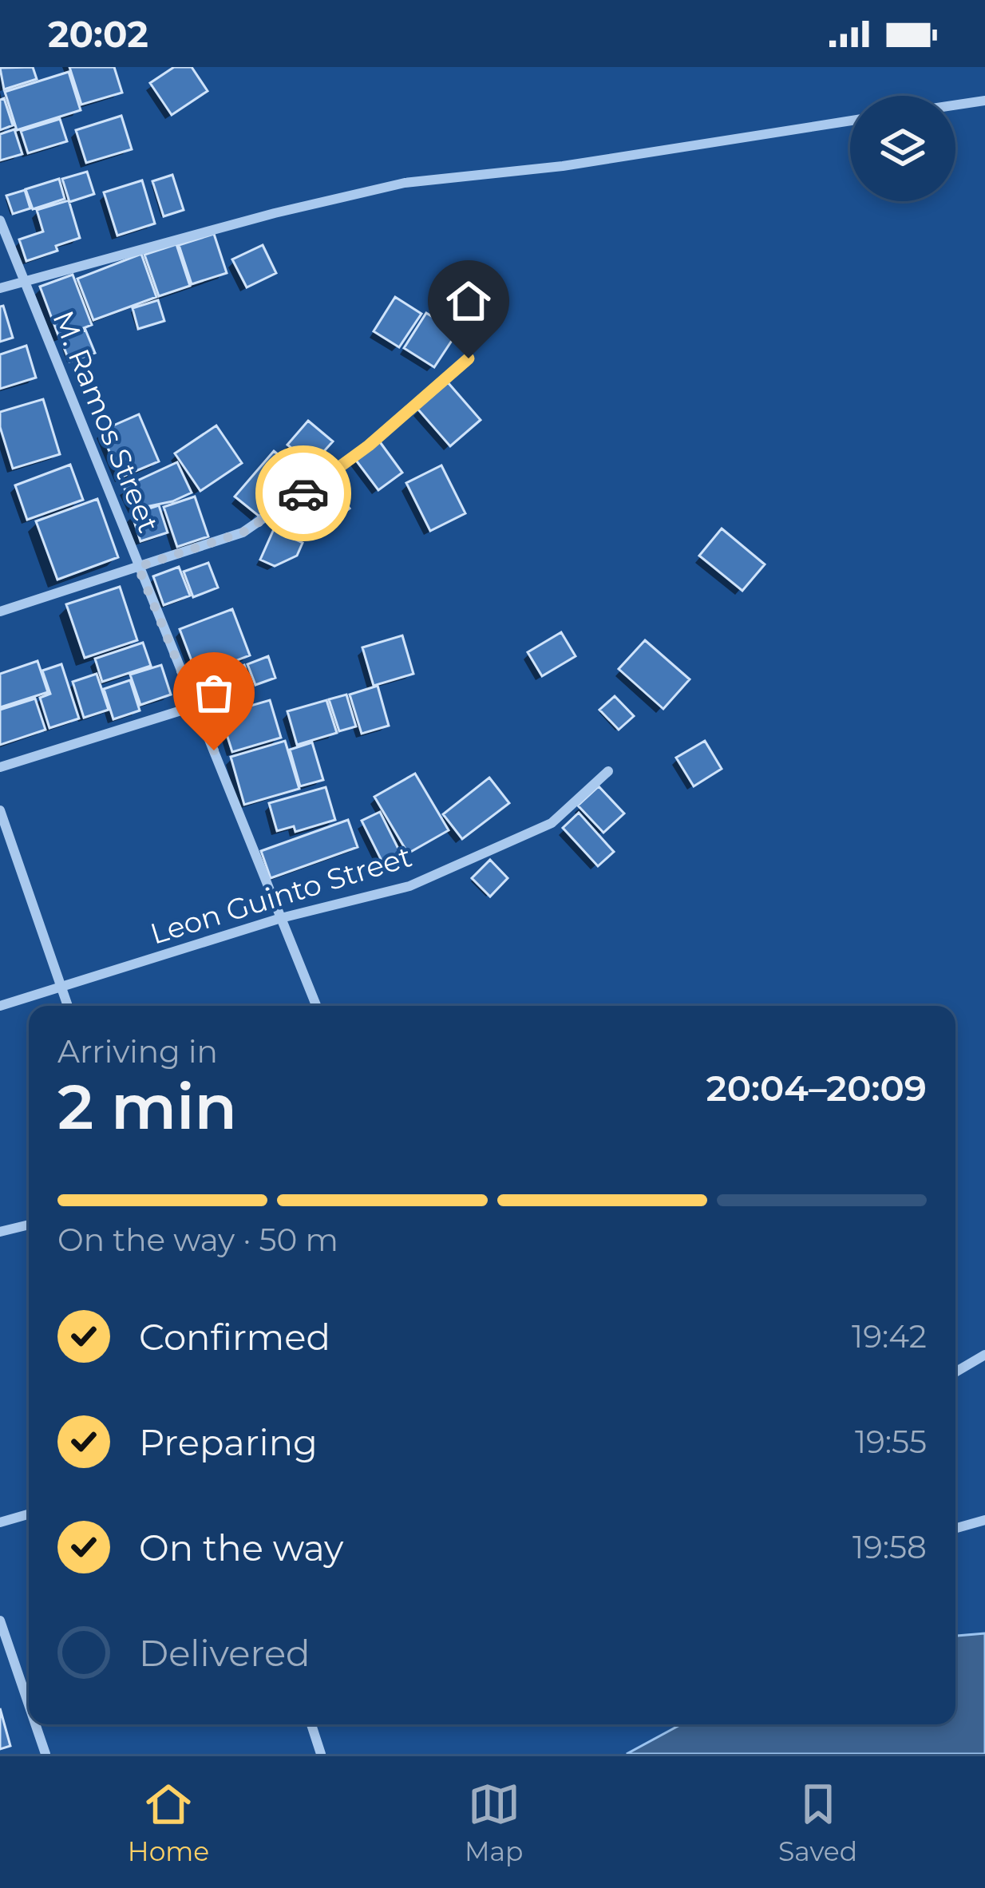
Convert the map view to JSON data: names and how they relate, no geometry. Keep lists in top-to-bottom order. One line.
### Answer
{"streets":{"street":["M. Ramos Street","Leon Guinto Street"]},"crossings":[["M. Ramos Street","Leon Guinto Street"]],"page":{"status":"20:02","heading":["2 min","Arriving in","20:04–20:09"],"bar":"On the way · 50 m","list":[["Confirmed","19:42"],["Preparing","19:55"],["On the way","19:58"],"Delivered"],"tabs":["Home","Map","Saved"]}}
